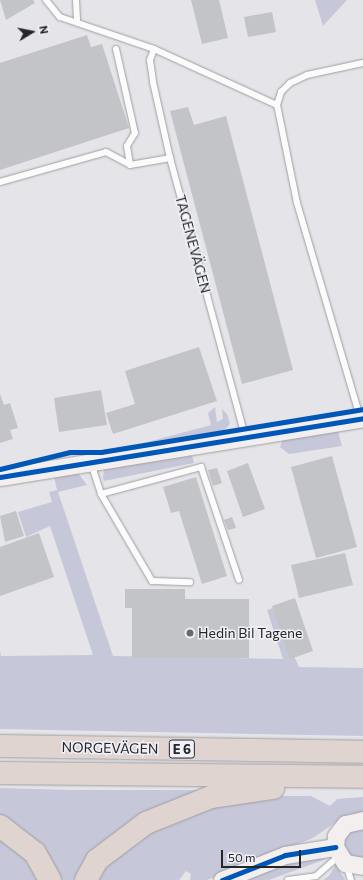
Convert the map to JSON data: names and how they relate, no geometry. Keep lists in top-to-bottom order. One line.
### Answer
{"streets":{"highway":["NORGEVÄGEN","E 6"],"lane":["TAGENEVÄGEN"]},"places":["Hedin Bil Tagene"],"scale_bar":"50 m","north":"right"}
